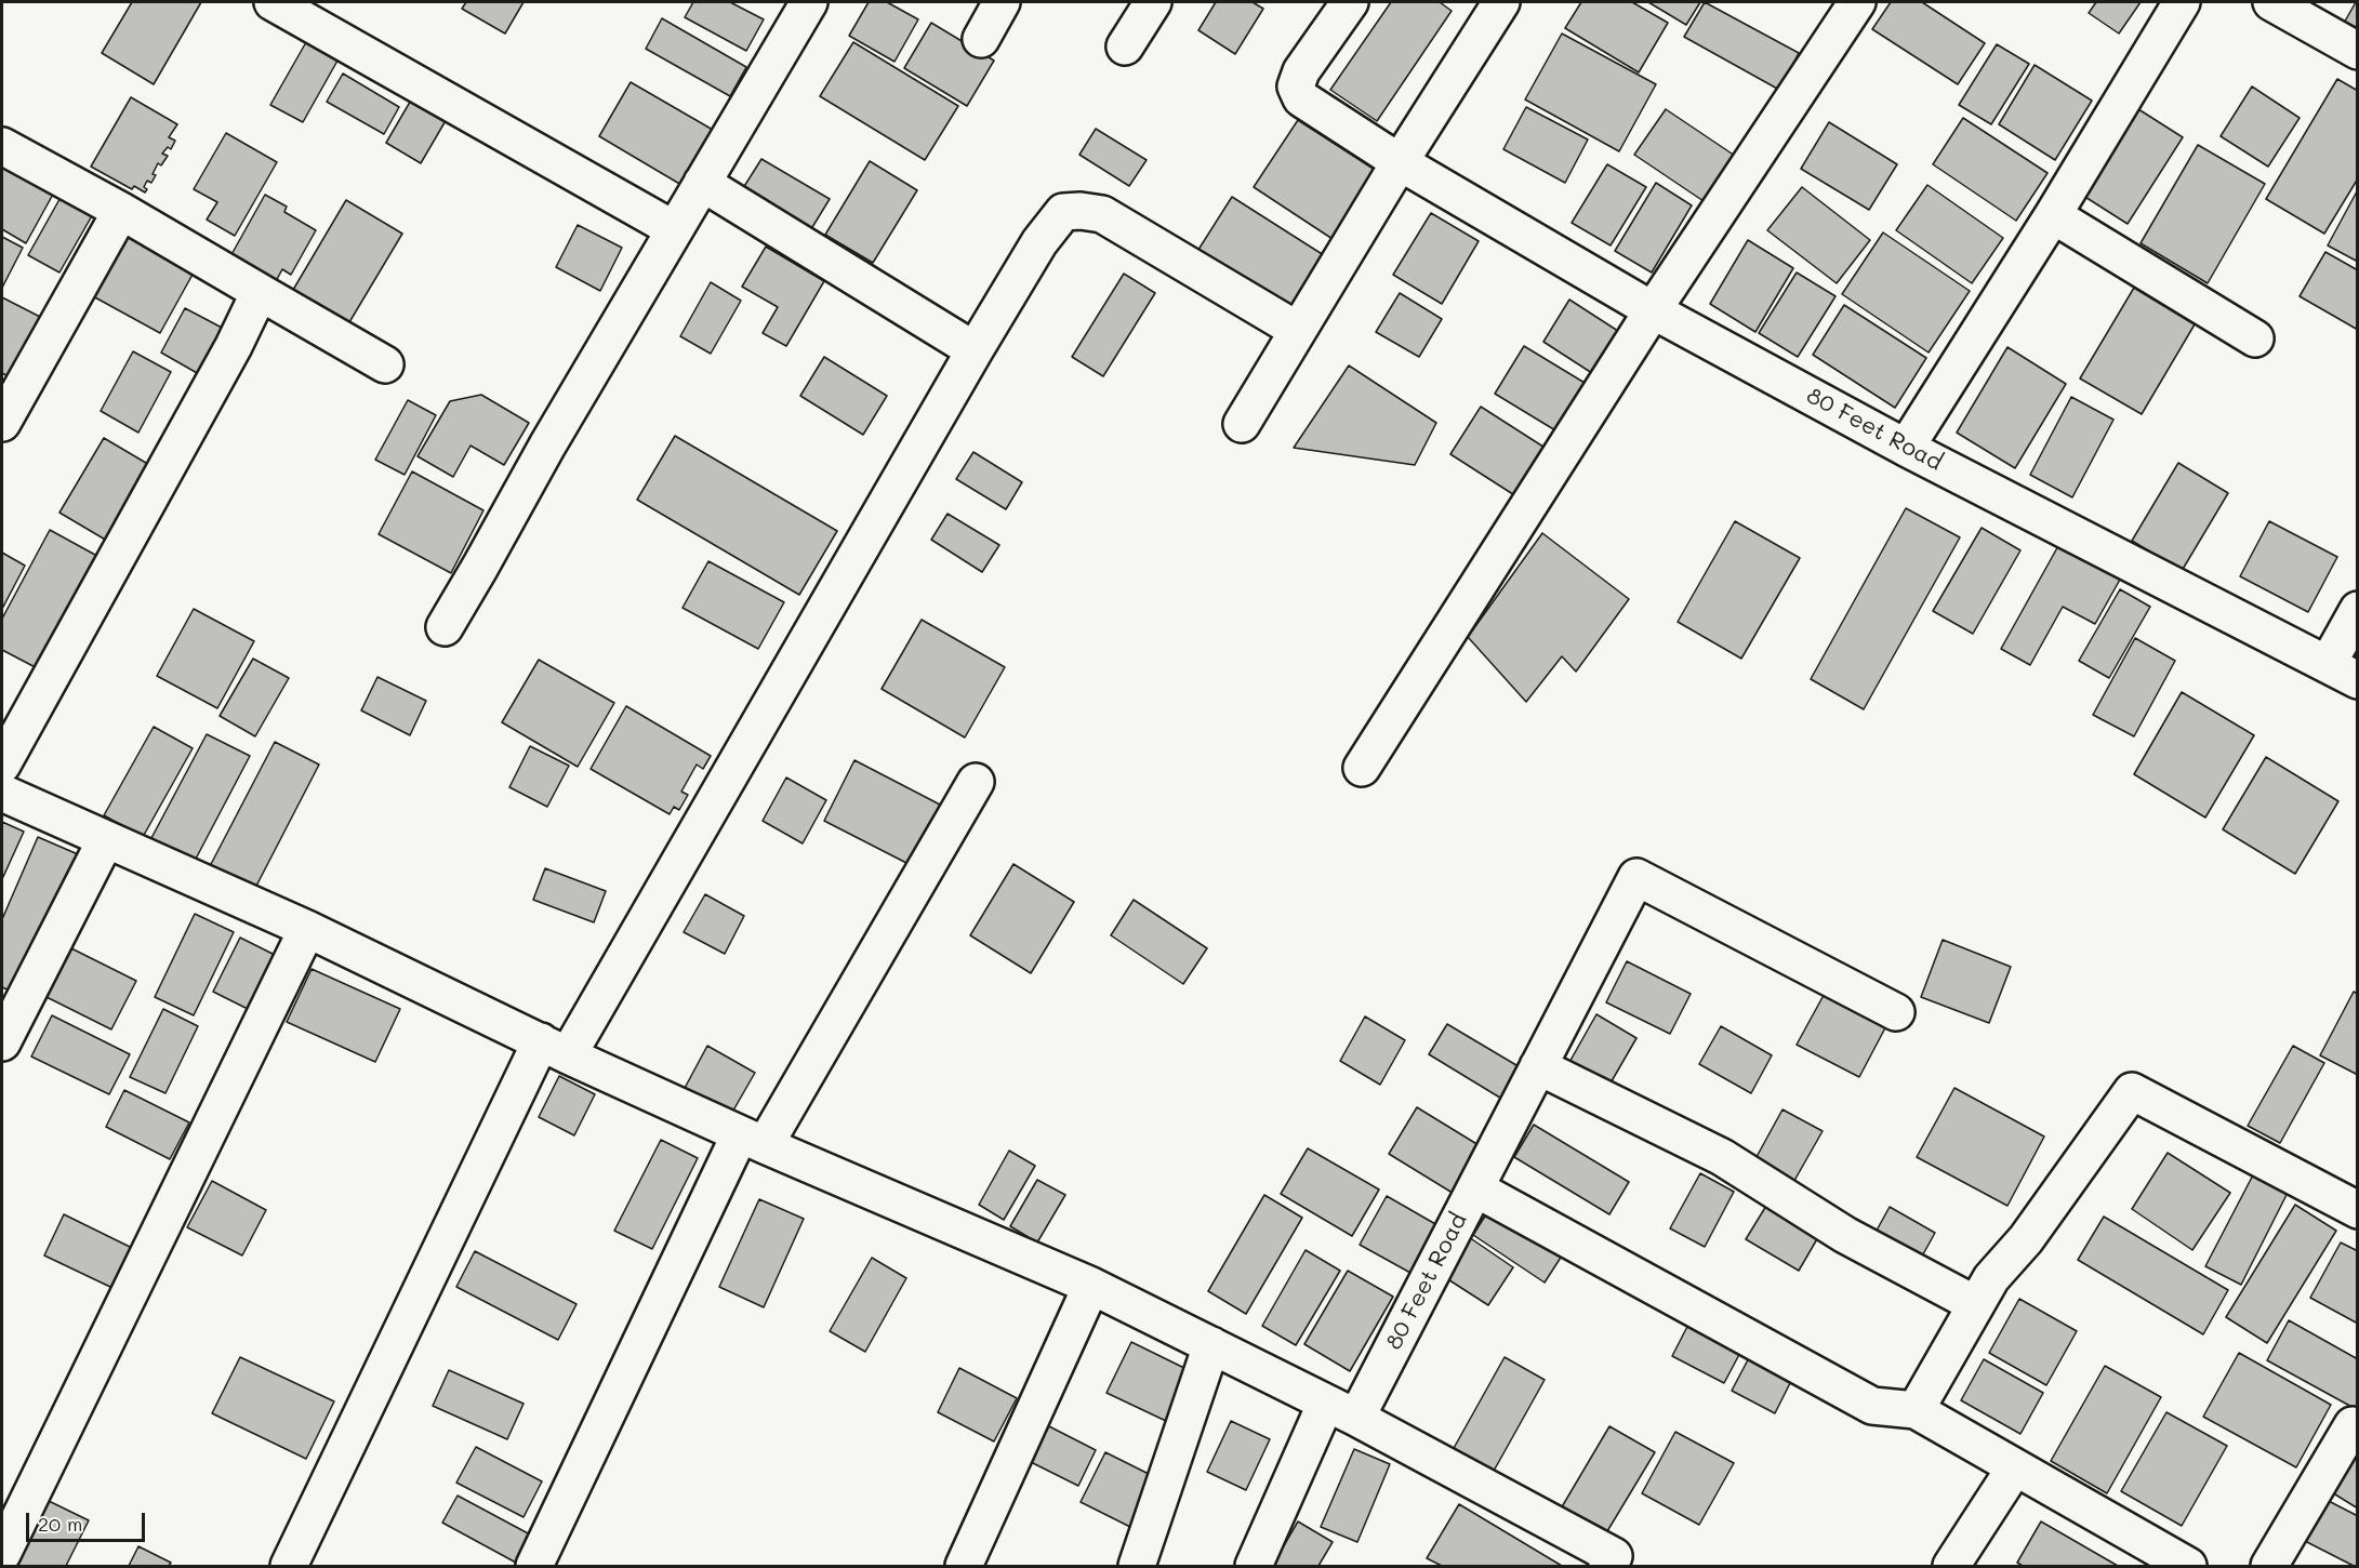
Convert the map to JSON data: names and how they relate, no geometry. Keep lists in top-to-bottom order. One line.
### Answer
{"streets":{"street":["80 Feet Road"]},"scale_bar":"20 m"}
